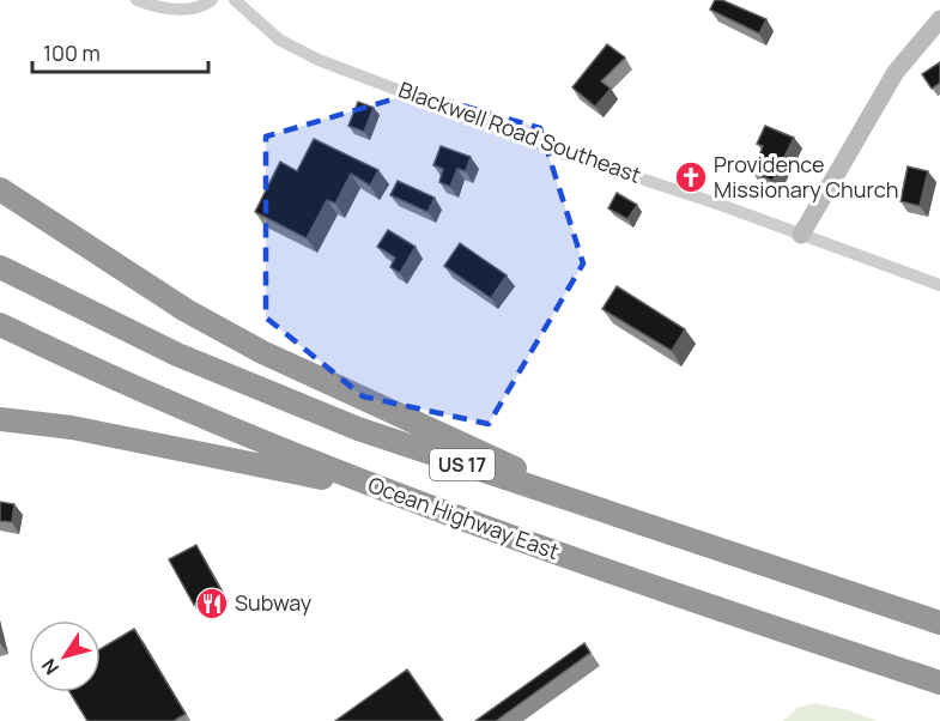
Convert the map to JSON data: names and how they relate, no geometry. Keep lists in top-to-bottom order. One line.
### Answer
{"streets":{"highway":["US 17","Ocean Highway East"],"street":["Blackwell Road Southeast"]},"places":{"church":["Providence Missionary Church"],"restaurant":["Subway"]},"scale_bar":"100 m","north":"bottom left"}
